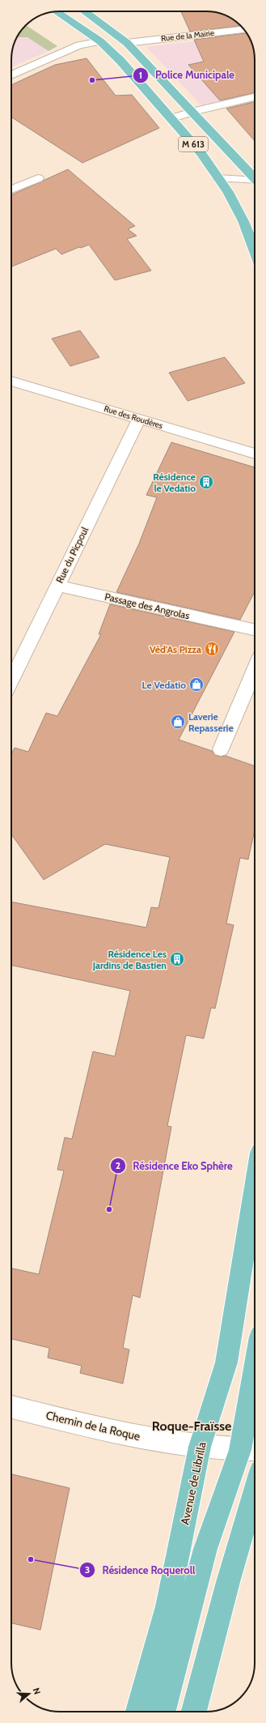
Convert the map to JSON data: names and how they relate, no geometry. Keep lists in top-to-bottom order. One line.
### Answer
{"streets":{"main road":["M 613","Avenue de Librilla"],"street":["Rue de la Mairie","Rue des Roudères","Rue du Picpoul","Passage des Angrolas","Chemin de la Roque"]},"crossings":[["Rue de la Mairie","M 613"],["Rue des Roudères","Rue du Picpoul"],["Rue du Picpoul","Passage des Angrolas"],["Chemin de la Roque","Avenue de Librilla"]],"districts":["Roque-Fraïsse"],"places":{"other":["Police Municipale","Résidence Eko Sphère","Résidence Roqueroll"],"building":["Résidence le Vedatio","Résidence Les Jardins de Bastien"],"restaurant":["Véd'As Pizza"],"shop":["Le Vedatio","Laverie Repasserie"]},"north":"right"}
